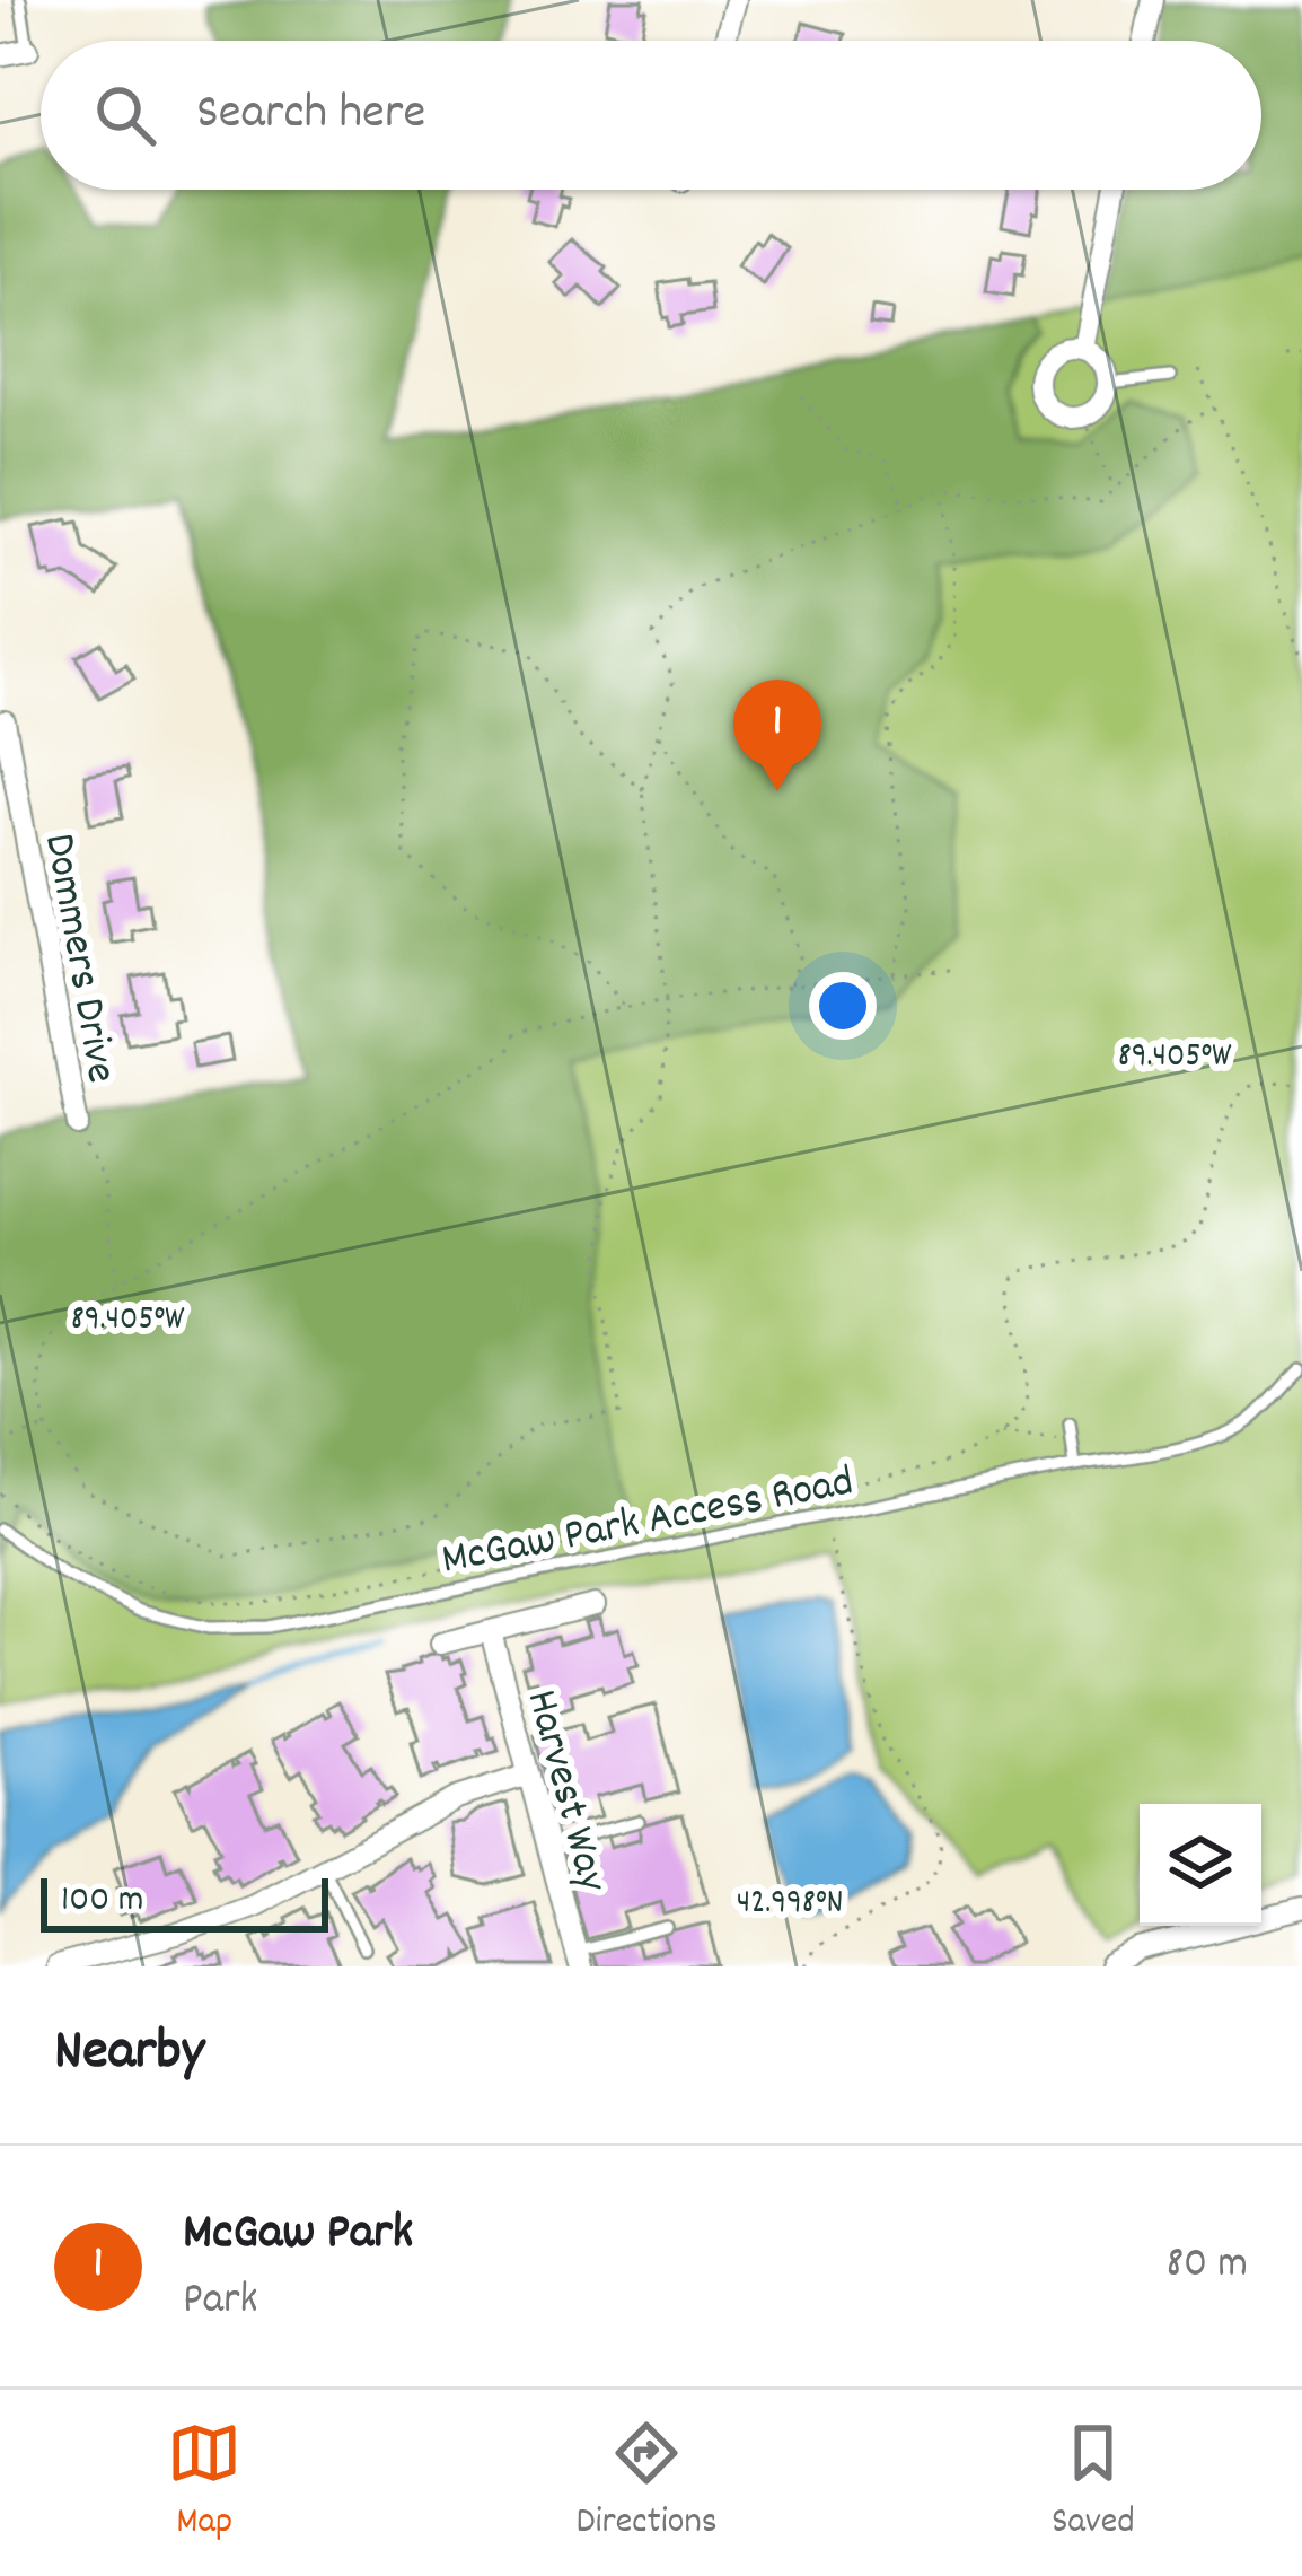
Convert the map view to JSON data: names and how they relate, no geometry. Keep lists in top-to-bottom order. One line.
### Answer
{"streets":{"street":["Dommers Drive","Harvest Way"],"lane":["McGaw Park Access Road"]},"scale_bar":"100 m","page":{"search":"Search here","pins":"1","scale":"100 m","heading":"Nearby","list":[{"mark":"1","name":"McGaw Park","note":"Park","value":"80 m"}],"nav":["Map","Directions","Saved"]},"coordinates":["89.405°W","42.998°N"]}
